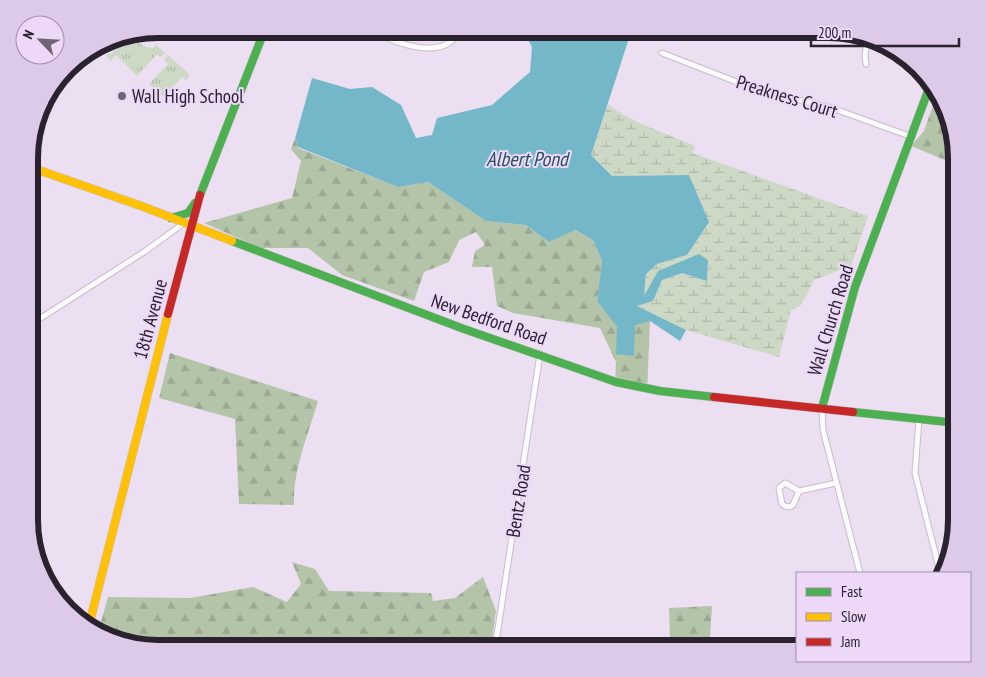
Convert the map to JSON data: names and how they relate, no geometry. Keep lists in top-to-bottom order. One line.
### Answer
{"streets":{"street":["Preakness Court","18th Avenue","New Bedford Road","Wall Church Road","Bentz Road"]},"crossings":[["Preakness Court","Wall Church Road"],["18th Avenue","New Bedford Road"],["New Bedford Road","Wall Church Road"],["New Bedford Road","Bentz Road"]],"water":["Albert Pond"],"places":["Wall High School"],"legend":["Fast","Slow","Jam"],"scale_bar":"200 m","north":"top left"}
